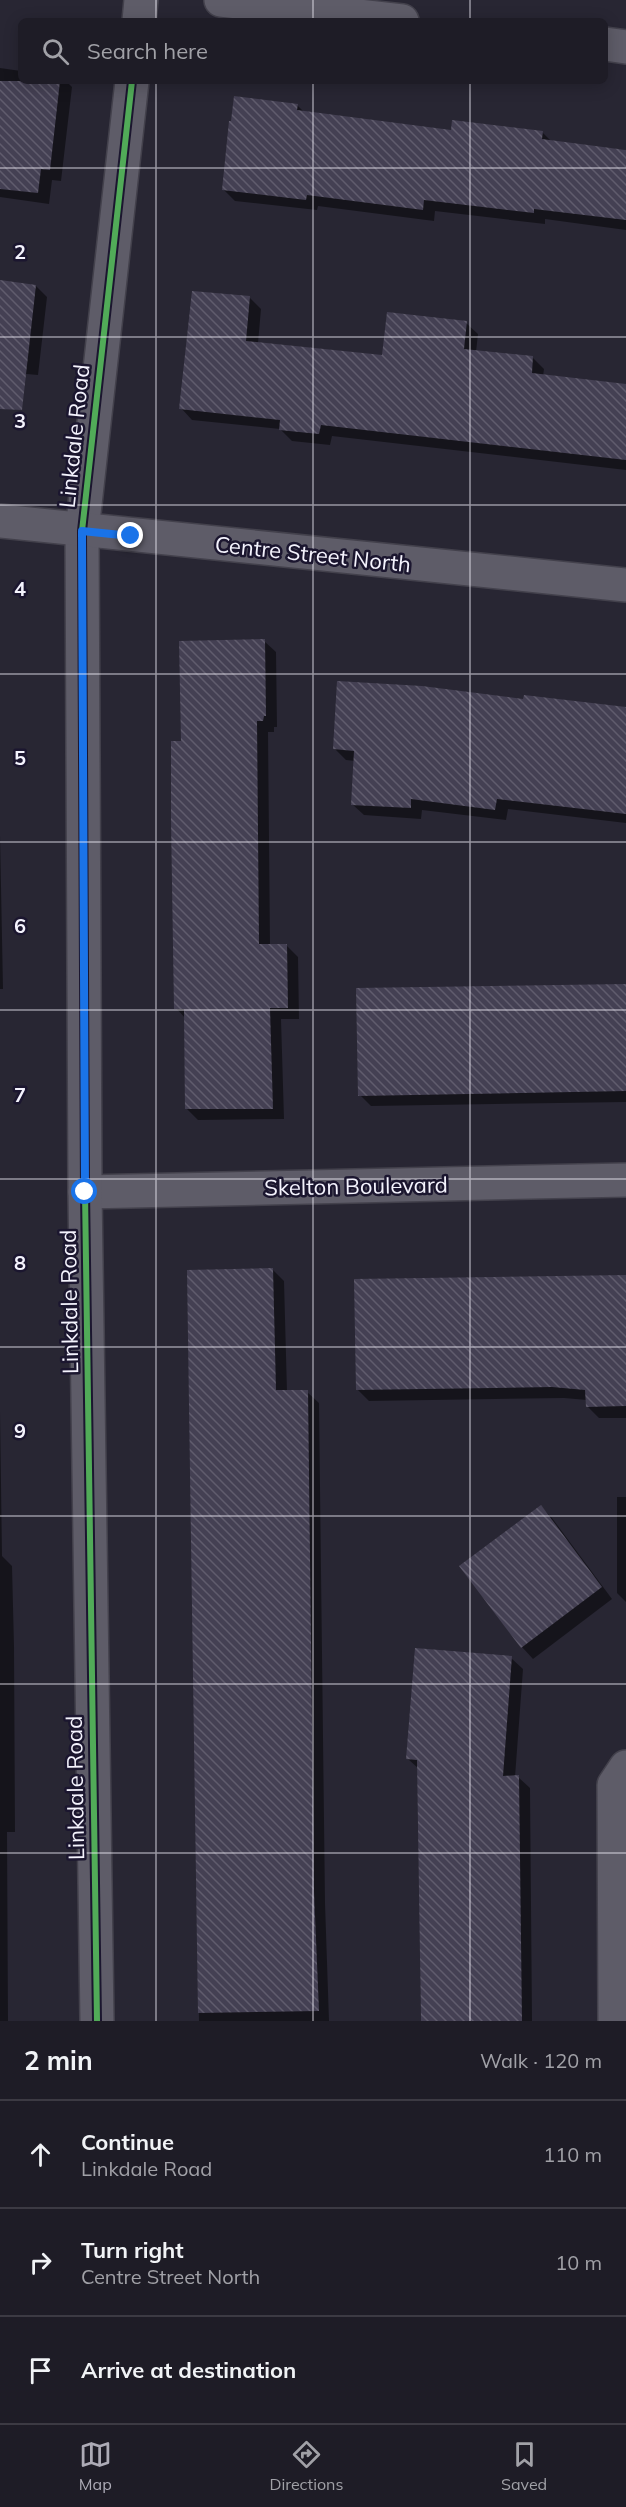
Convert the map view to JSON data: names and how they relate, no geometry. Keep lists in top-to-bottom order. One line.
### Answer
{"streets":{"street":["Linkdale Road","Centre Street North","Skelton Boulevard"]},"crossings":[["Linkdale Road","Centre Street North"],["Linkdale Road","Skelton Boulevard"]],"page":{"search":"Search here","heading":["2 min","Walk · 120 m"],"list":[["Continue","Linkdale Road","110 m"],["Turn right","Centre Street North","10 m"],"Arrive at destination"],"nav":["Map","Directions","Saved"]},"grid":{"rows":["2","3","4","5","6","7","8","9"]}}
